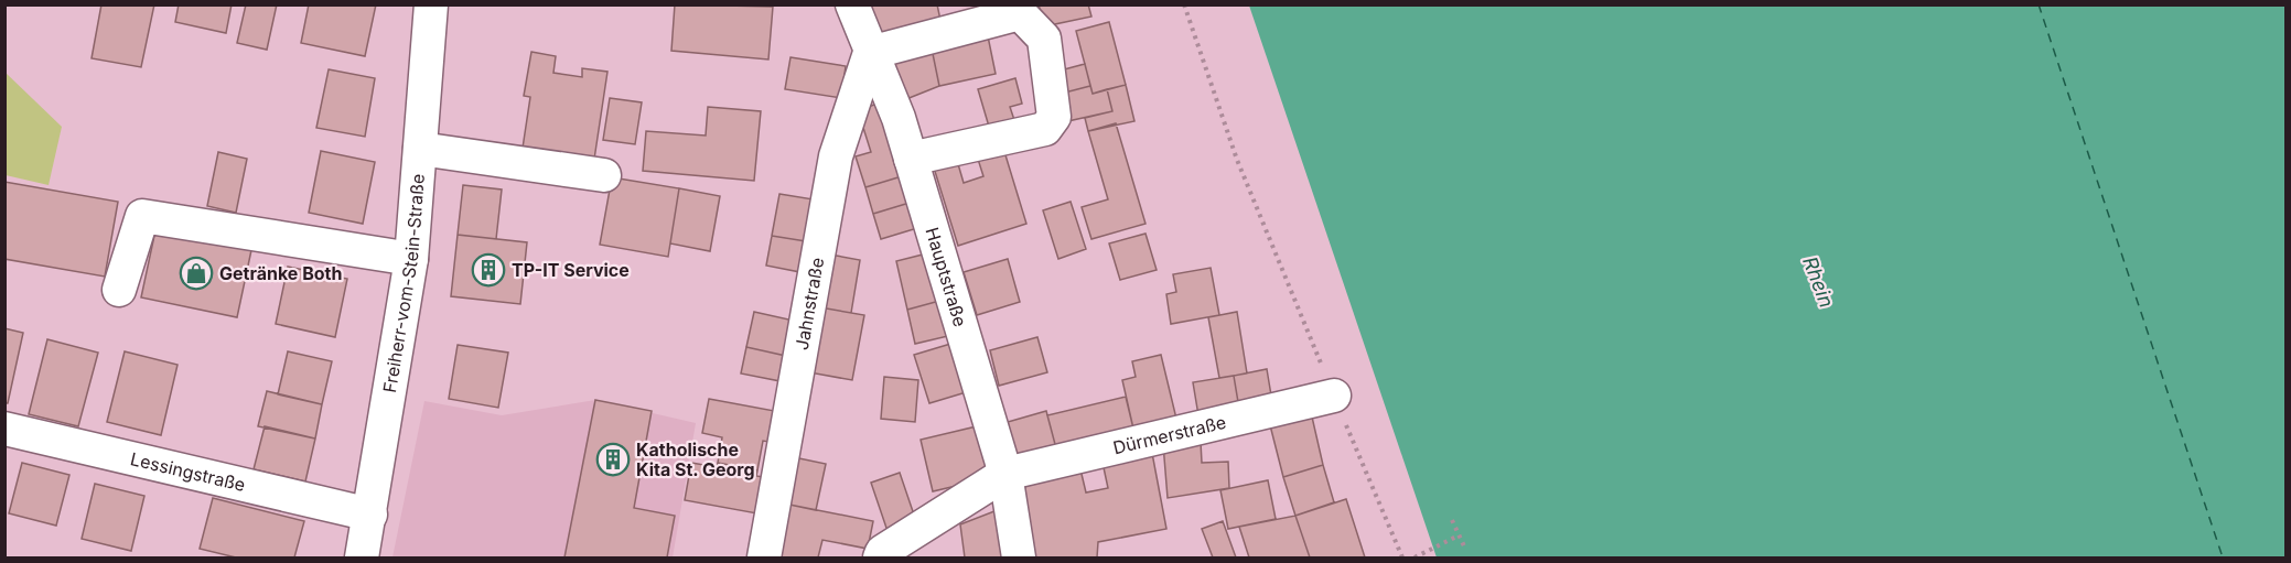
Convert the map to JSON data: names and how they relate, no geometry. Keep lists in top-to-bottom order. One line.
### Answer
{"streets":{"street":["Hauptstraße","Freiherr-vom-Stein-Straße","Jahnstraße","Dürmerstraße","Lessingstraße"]},"crossings":[["Hauptstraße","Jahnstraße"],["Hauptstraße","Dürmerstraße"],["Freiherr-vom-Stein-Straße","Lessingstraße"]],"water":["Rhein"],"places":{"building":["TP-IT Service","Katholische Kita St. Georg"],"shop":["Getränke Both"]}}
